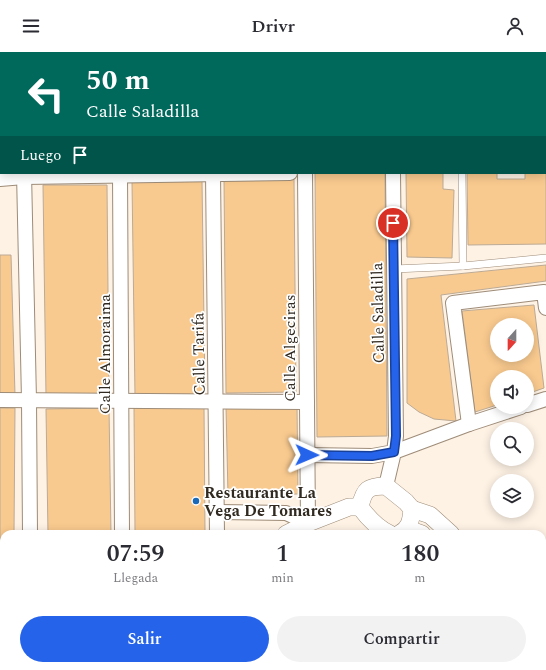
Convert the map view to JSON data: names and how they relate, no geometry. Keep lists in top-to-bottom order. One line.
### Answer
{"streets":{"street":["Calle Saladilla","Calle Algeciras","Calle Almoraima","Calle Tarifa"]},"places":["Restaurante La Vega De Tomares"],"north":"bottom","page":{"header":"Drivr","turn":["50 m","Calle Saladilla"],"then":"Luego","eta":["07:59","Llegada","1","min","180","m"],"buttons":["Salir","Compartir"]}}
